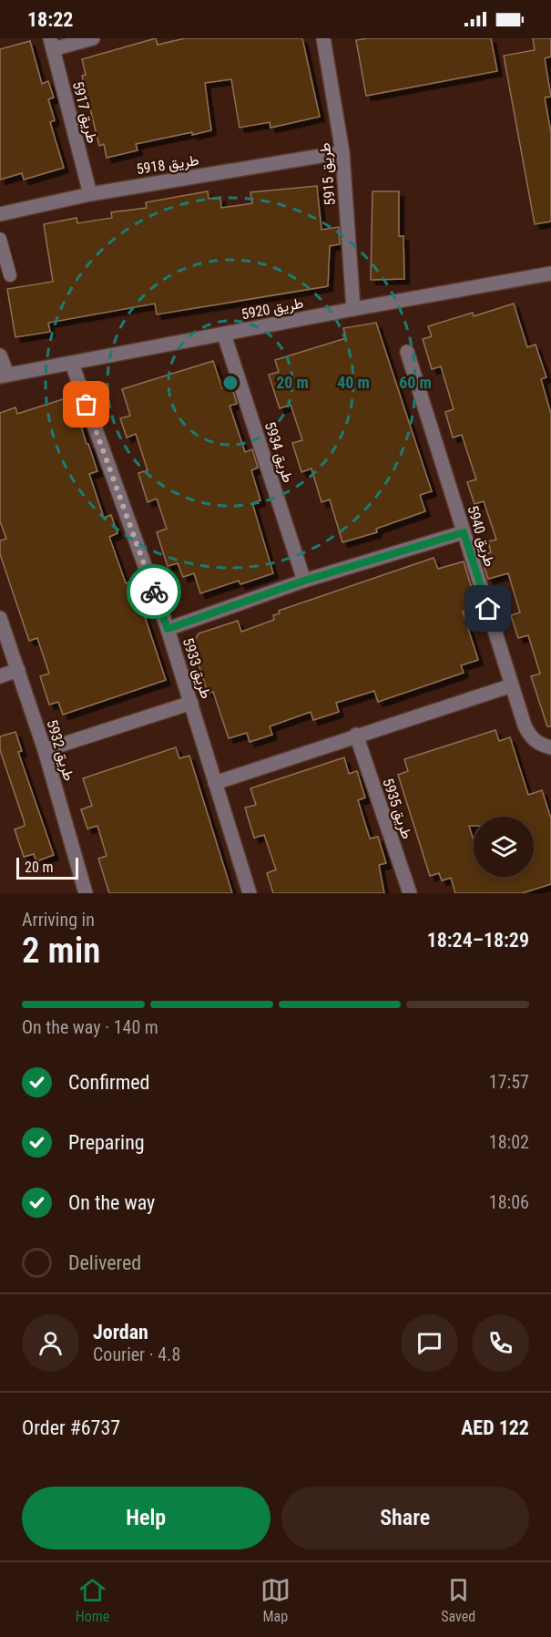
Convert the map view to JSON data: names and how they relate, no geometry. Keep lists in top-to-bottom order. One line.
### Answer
{"streets":{"street":["طريق 5917","طريق 5918","طريق 5915","طريق 5920","طريق 5934","طريق 5940","طريق 5933","طريق 5932","طريق 5935"]},"crossings":[["طريق 5917","طريق 5918"],["طريق 5918","طريق 5915"],["طريق 5915","طريق 5920"],["طريق 5920","طريق 5934"],["طريق 5920","طريق 5933"]],"scale_bar":"20 m","page":{"status":"18:22","scale":"20 m","heading":["2 min","Arriving in","18:24–18:29"],"panel":["Jordan","Courier · 4.8","Order #6737","AED 122"],"bar":"On the way · 140 m","list":[["Confirmed","17:57"],["Preparing","18:02"],["On the way","18:06"],"Delivered"],"buttons":["Help","Share"],"tabs":["Home","Map","Saved"]},"rings":["20 m","40 m","60 m"]}
